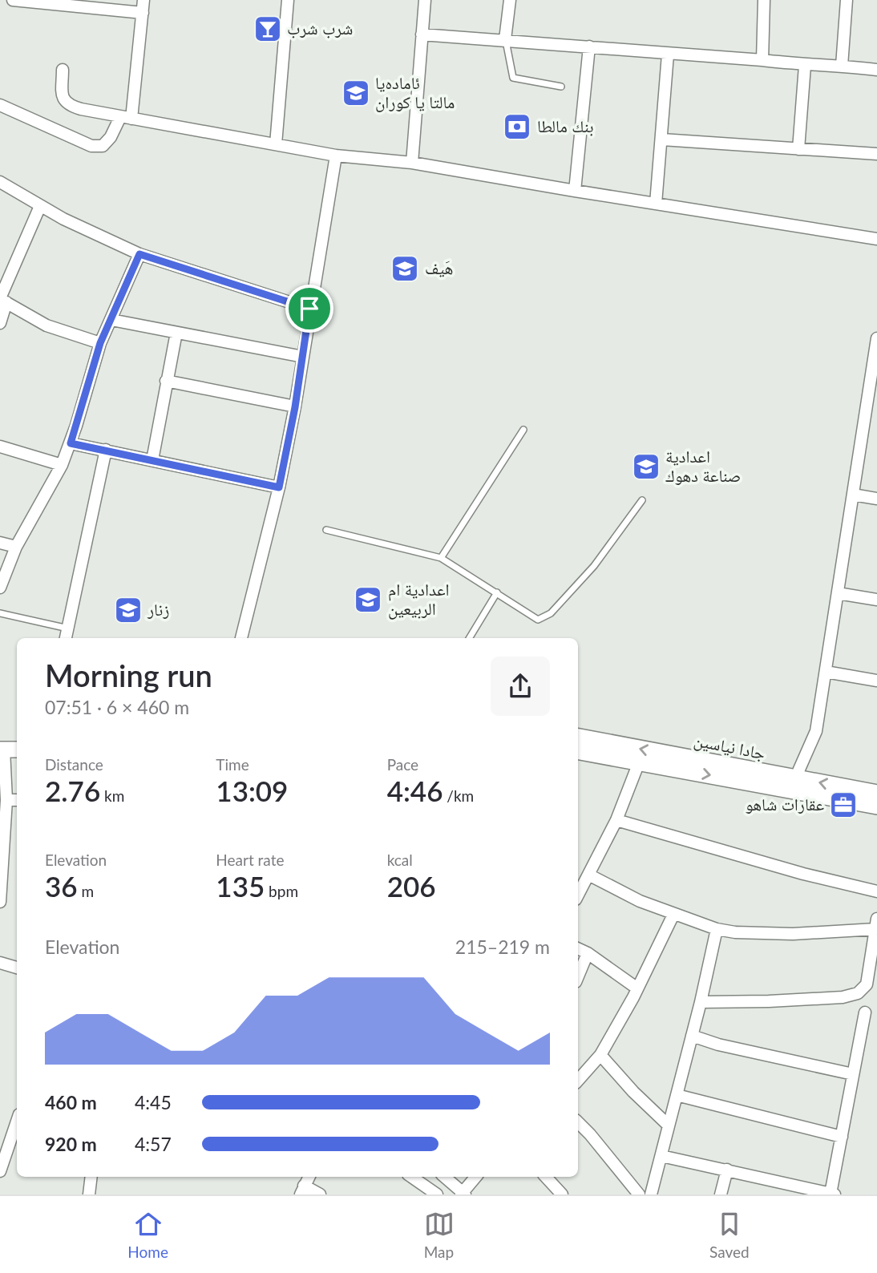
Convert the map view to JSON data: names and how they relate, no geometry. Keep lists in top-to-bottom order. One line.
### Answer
{"streets":{"street":["جادا نیاسین"]},"places":{"bar":["شرب شرب"],"school or university":["ئامادەيا مالتا يا كوران","هَيف","اعدادية صناعة دهوك","اعدادية ام الربيعين","زنار"],"bank":["بنك مالطا"],"office":["عقارات شاهو"]},"page":{"heading":["Morning run","07:51 · 6 × 460 m"],"stats":[["Distance","2.76 km"],["Time","13:09"],["Pace","4:46 /km"],["Elevation","36 m"],["Heart rate","135 bpm"],["kcal","206"]],"chart":["Elevation","215–219 m"],"list":[{"name":"460 m","note":"4:45"},{"name":"920 m","note":"4:57"}],"tabs":["Home","Map","Saved"]}}
